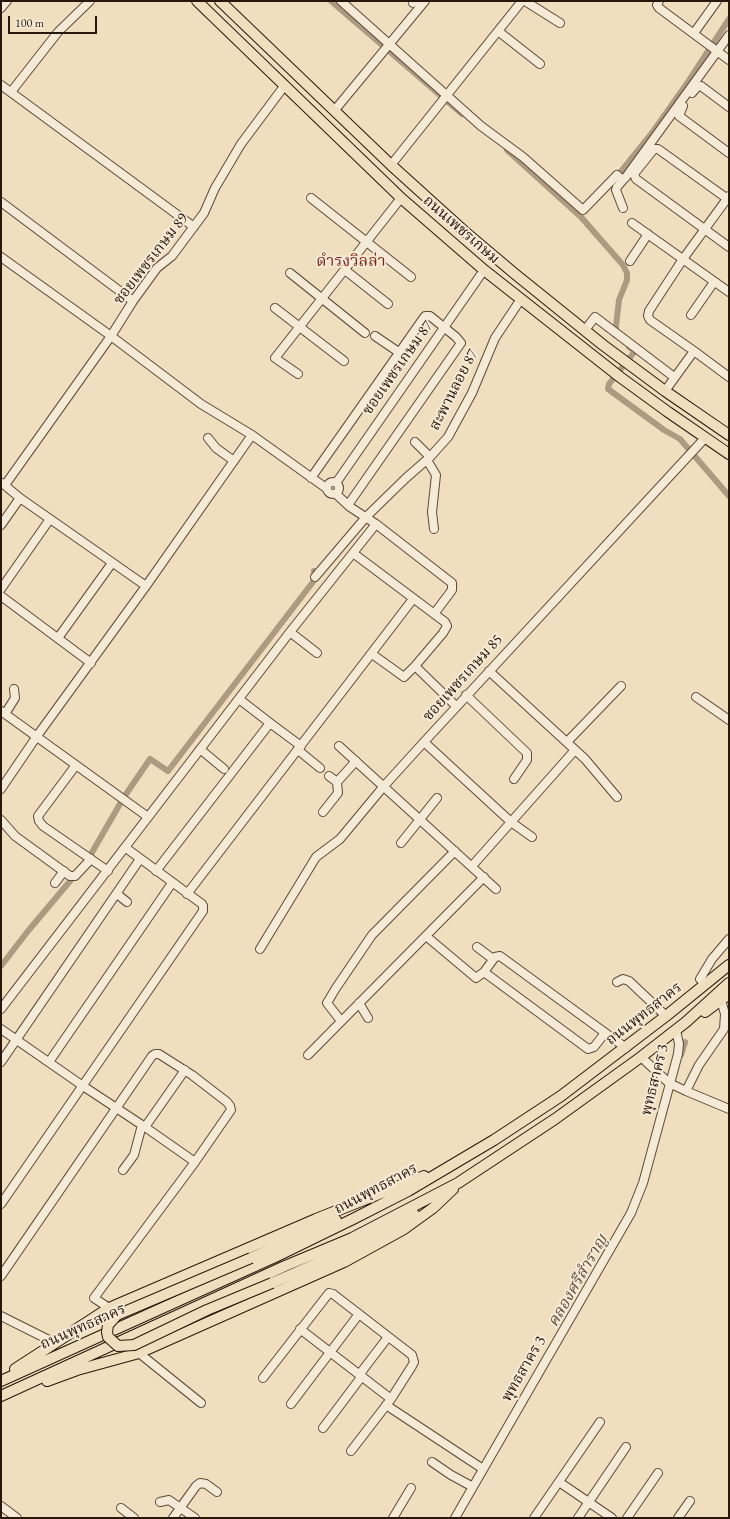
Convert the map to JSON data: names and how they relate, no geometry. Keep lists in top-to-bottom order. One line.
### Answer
{"streets":{"main road":["ถนนเพชรเกษม","ถนนพุทธสาคร"],"street":["ซอยเพชรเกษม 89","ซอยเพชรเกษม 87","สะพานลอย 87","ซอยเพชรเกษม 85","พุทธสาคร 3"]},"crossings":[["ถนนเพชรเกษม","ซอยเพชรเกษม 89"],["ถนนเพชรเกษม","ซอยเพชรเกษม 87"],["ถนนเพชรเกษม","สะพานลอย 87"],["ถนนเพชรเกษม","ซอยเพชรเกษม 85"],["ถนนพุทธสาคร","พุทธสาคร 3"]],"districts":["ดำรงวิลล่า"],"water":["คลองศรีสำราญ"],"scale_bar":"100 m"}
